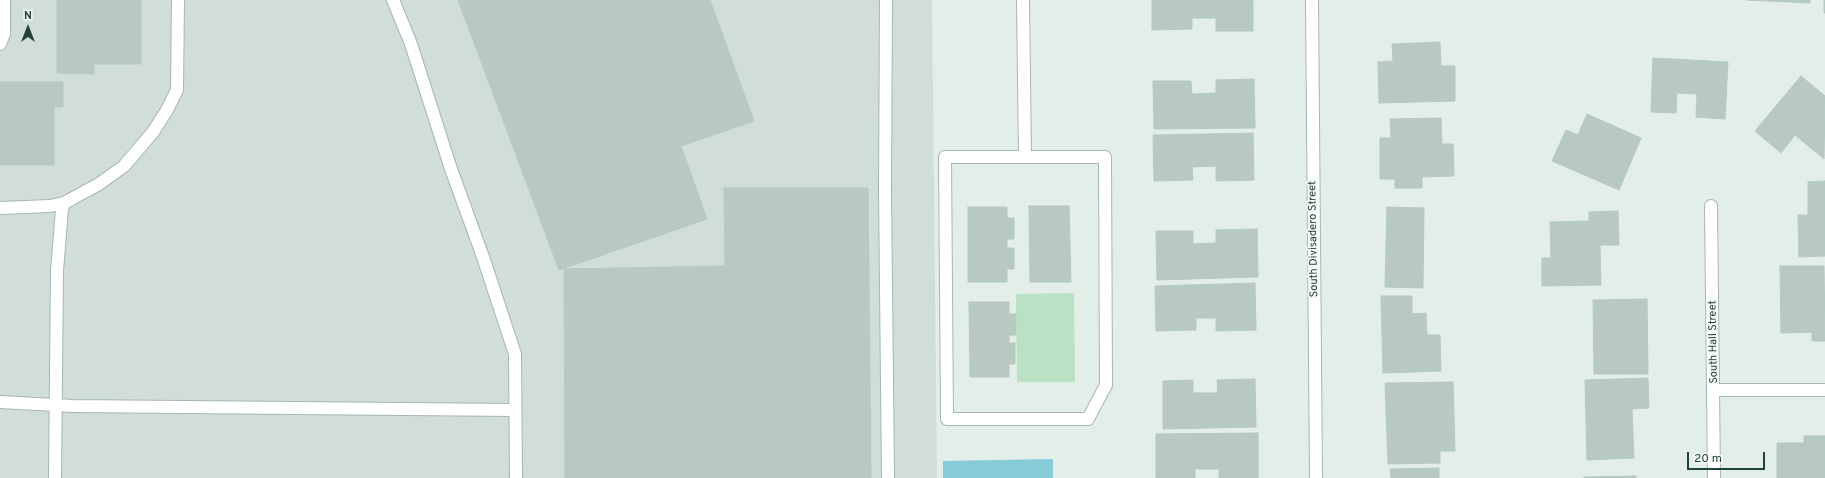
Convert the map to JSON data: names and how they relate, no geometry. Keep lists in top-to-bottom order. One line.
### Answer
{"streets":{"street":["South Divisadero Street","South Hall Street"]},"scale_bar":"20 m","north":"top"}
